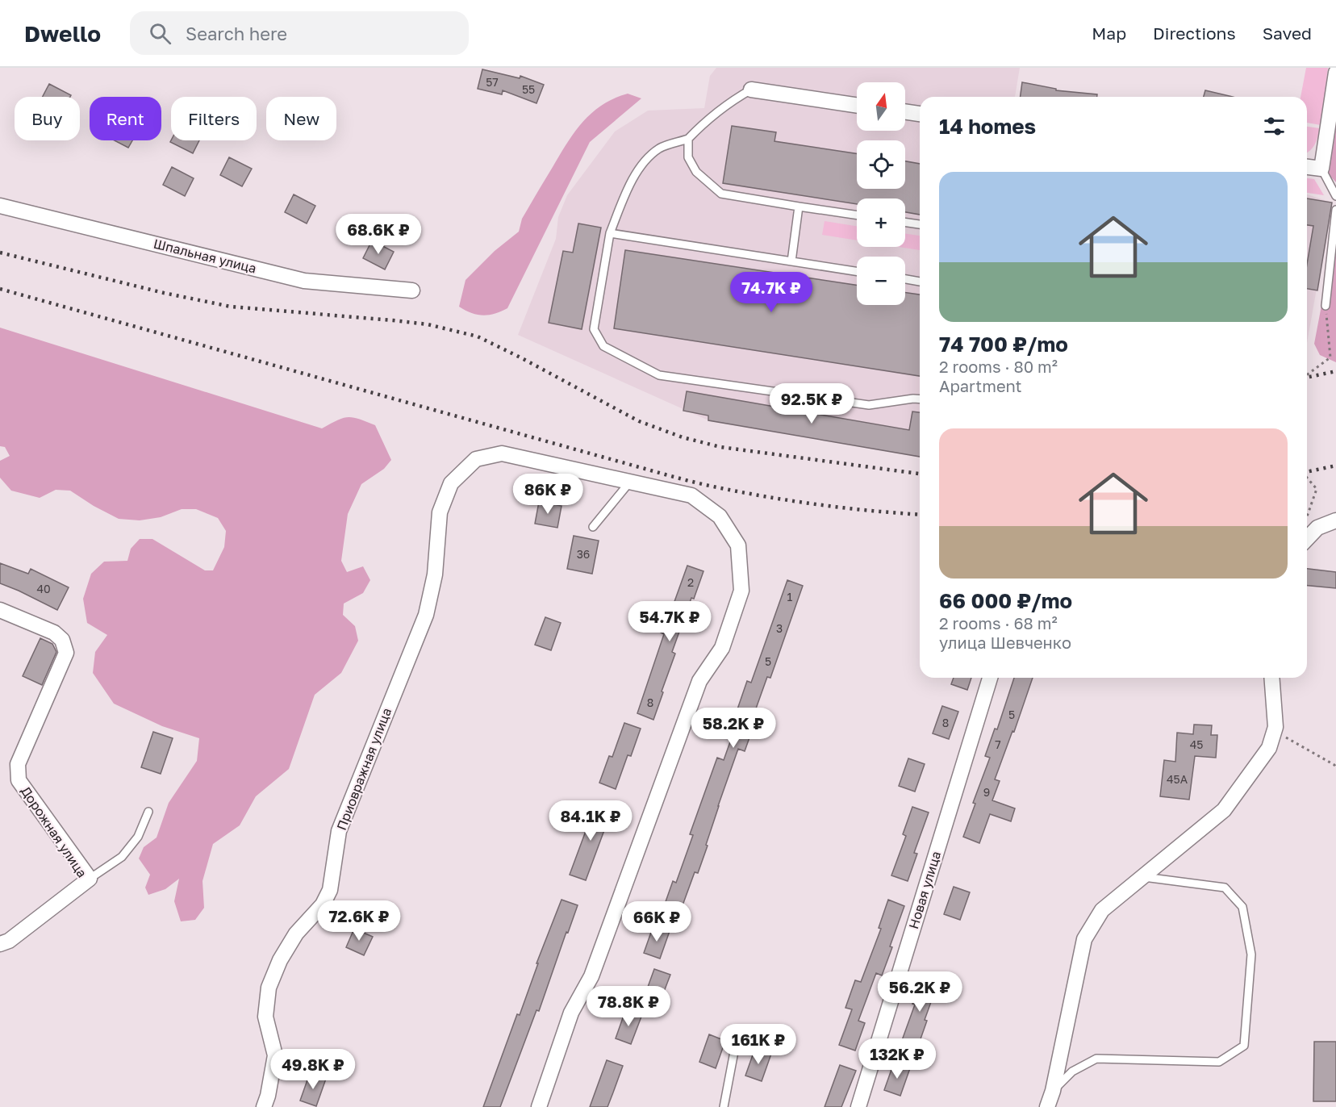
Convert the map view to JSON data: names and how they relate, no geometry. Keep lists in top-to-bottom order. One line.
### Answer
{"streets":{"street":["Шпальная улица","Приовражная улица","Дорожная улица","Новая улица"]},"house_numbers":["57","55","36","2","40","1","3","5","8","5","8","7","45","45А","9"],"north":"top","page":{"header":"Dwello","search":"Search here","nav":["Map","Directions","Saved"],"map_buttons":["+","−"],"chip":["Buy","Rent","Filters","New"],"heading":"14 homes","list":[{"name":"74 700 ₽/mo","note":"2 rooms · 80 m² · Apartment"},{"name":"66 000 ₽/mo","note":"2 rooms · 68 m² · улица Шевченко"}],"price":["68.6K ₽","74.7K ₽","92.5K ₽","86K ₽","54.7K ₽","58.2K ₽","84.1K ₽","72.6K ₽","66K ₽","56.2K ₽","78.8K ₽","161K ₽","132K ₽","49.8K ₽"]}}
